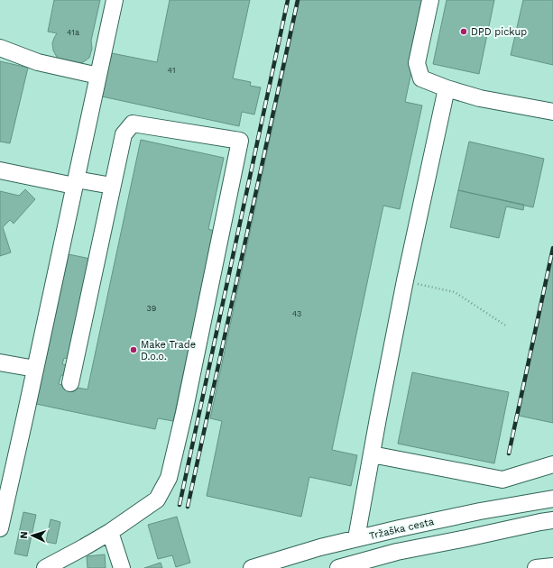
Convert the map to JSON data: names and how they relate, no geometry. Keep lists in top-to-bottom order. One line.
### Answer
{"streets":{"street":["Tržaška cesta"]},"places":["DPD pickup","Make Trade D.o.o."],"house_numbers":["41a","41","39","43"],"north":"left"}
